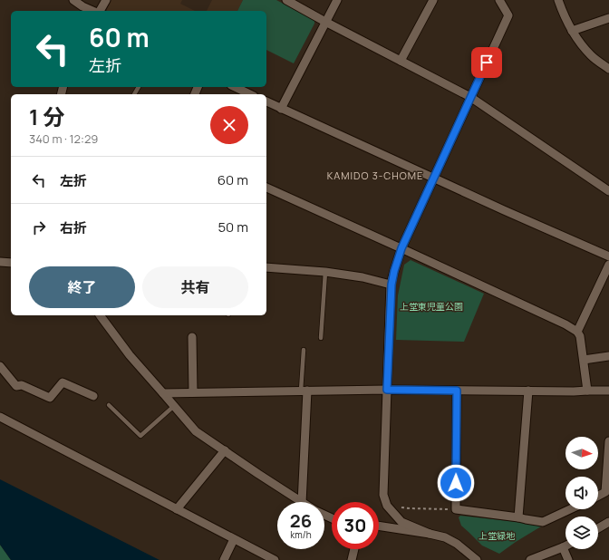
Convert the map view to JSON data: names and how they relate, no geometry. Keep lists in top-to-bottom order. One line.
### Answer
{"districts":["KAMIDO 3-CHOME"],"parks":["上堂東児童公園","上堂緑地"],"north":"right","page":{"turn":["60 m","左折"],"heading":["1 分","340 m · 12:29"],"list":[{"name":"左折","value":"60 m"},{"name":"右折","value":"50 m"}],"buttons":["終了","共有"],"speed":"26 km/h","limit":"30"}}
